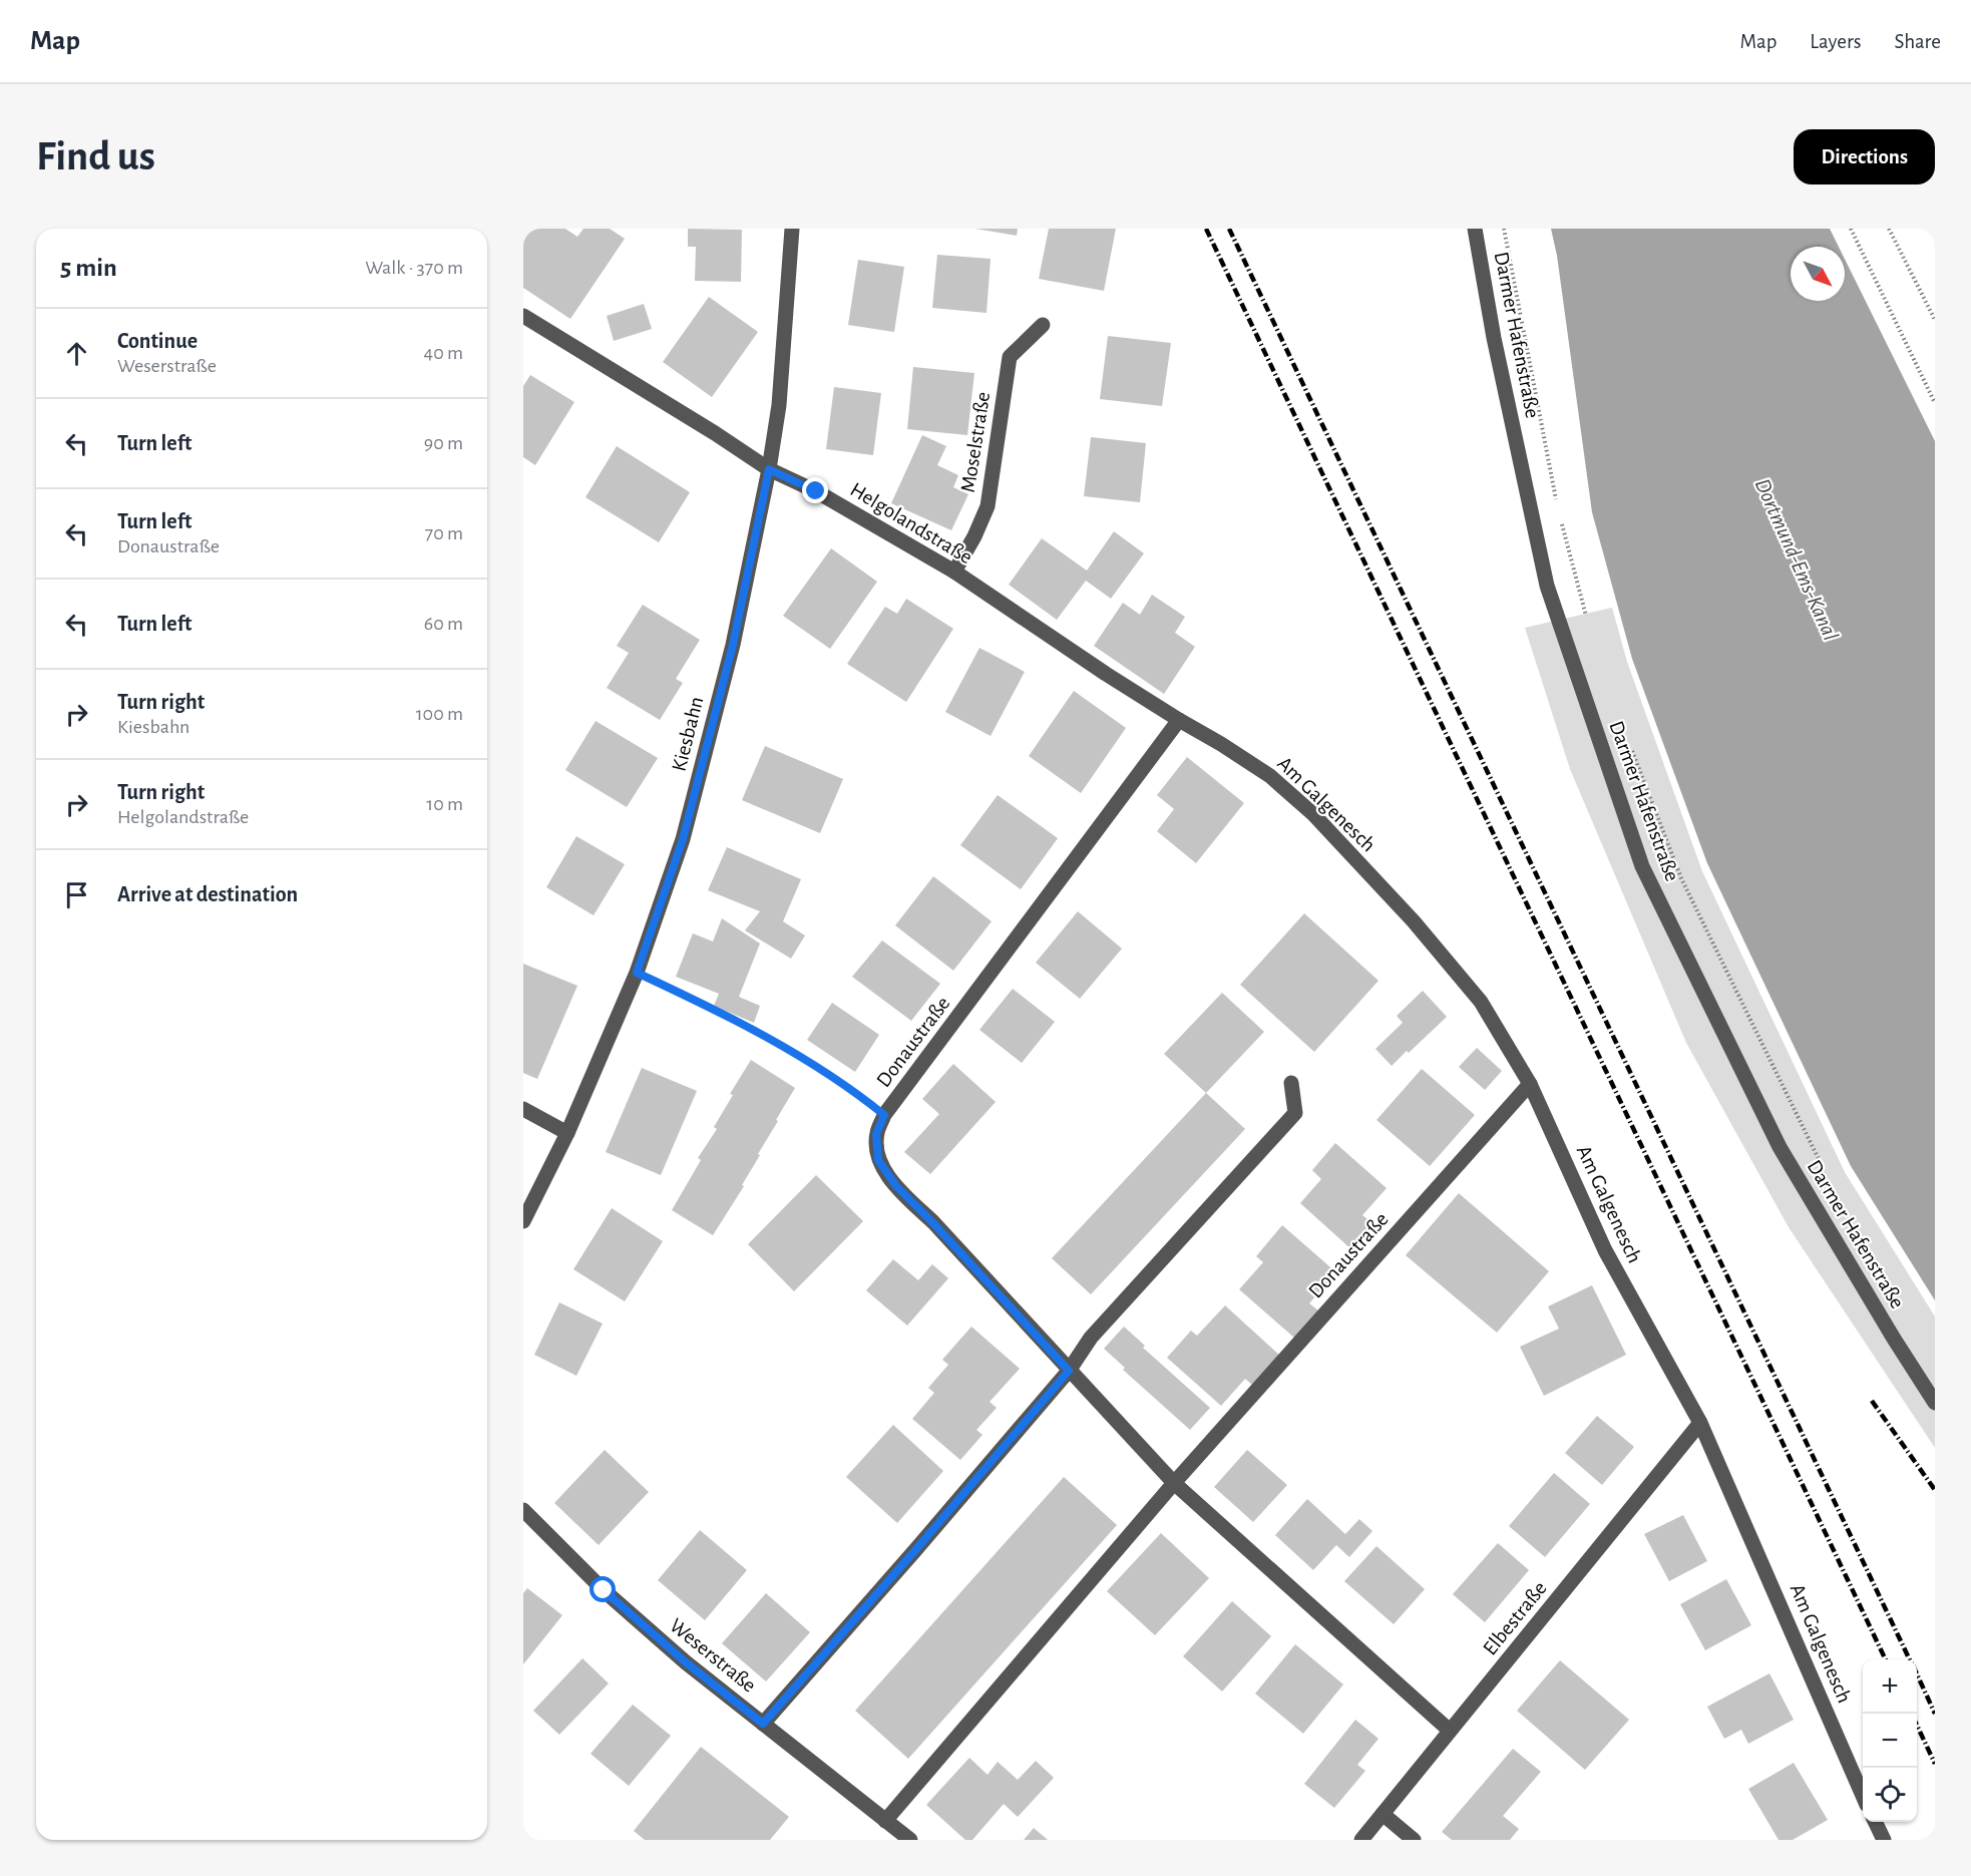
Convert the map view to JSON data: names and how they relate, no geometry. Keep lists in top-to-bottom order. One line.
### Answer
{"streets":{"street":["Darmer Hafenstraße","Moselstraße","Helgolandstraße","Kiesbahn","Am Galgenesch","Donaustraße","Elbestraße","Weserstraße"]},"crossings":[["Moselstraße","Helgolandstraße"],["Helgolandstraße","Kiesbahn"],["Helgolandstraße","Am Galgenesch"],["Helgolandstraße","Donaustraße"],["Am Galgenesch","Donaustraße"],["Am Galgenesch","Elbestraße"],["Donaustraße","Elbestraße"]],"water":["Dortmund-Ems-Kanal"],"north":"bottom right","page":{"header":"Map","nav":["Map","Layers","Share"],"buttons":"Directions","title":"Find us","heading":["5 min","Walk · 370 m"],"list":[["Continue","Weserstraße","40 m"],["Turn left","90 m"],["Turn left","Donaustraße","70 m"],["Turn left","60 m"],["Turn right","Kiesbahn","100 m"],["Turn right","Helgolandstraße","10 m"],"Arrive at destination"],"map_buttons":["+","−"]}}
